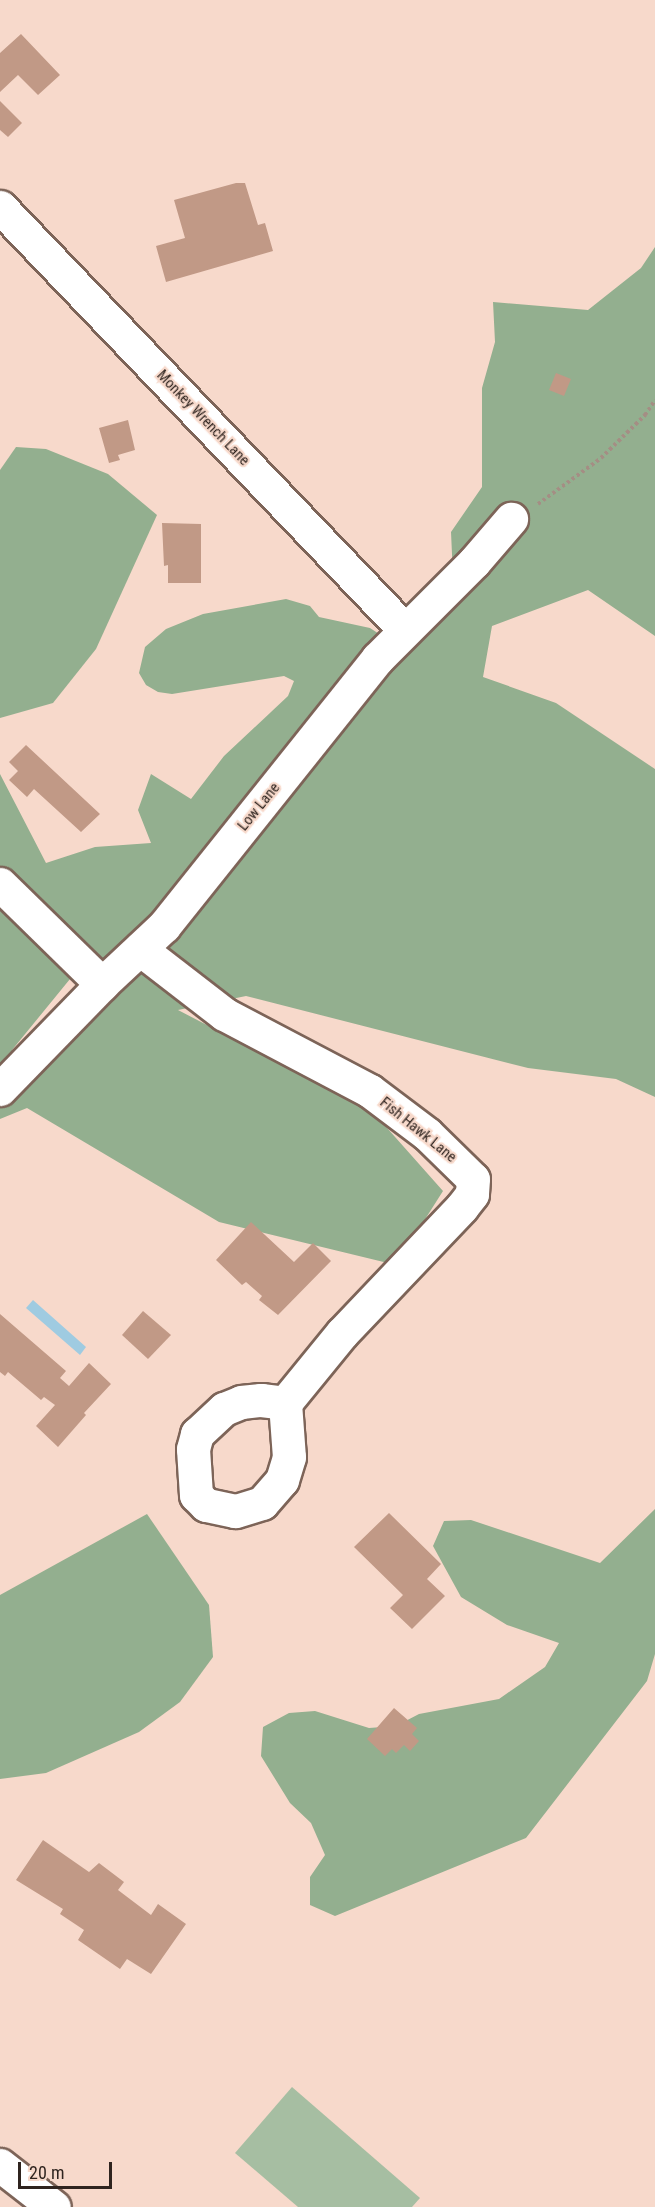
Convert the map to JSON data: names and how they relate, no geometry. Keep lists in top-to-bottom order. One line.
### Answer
{"streets":{"street":["Monkey Wrench Lane","Low Lane","Fish Hawk Lane"]},"crossings":[["Monkey Wrench Lane","Low Lane"],["Low Lane","Fish Hawk Lane"]],"scale_bar":"20 m"}
